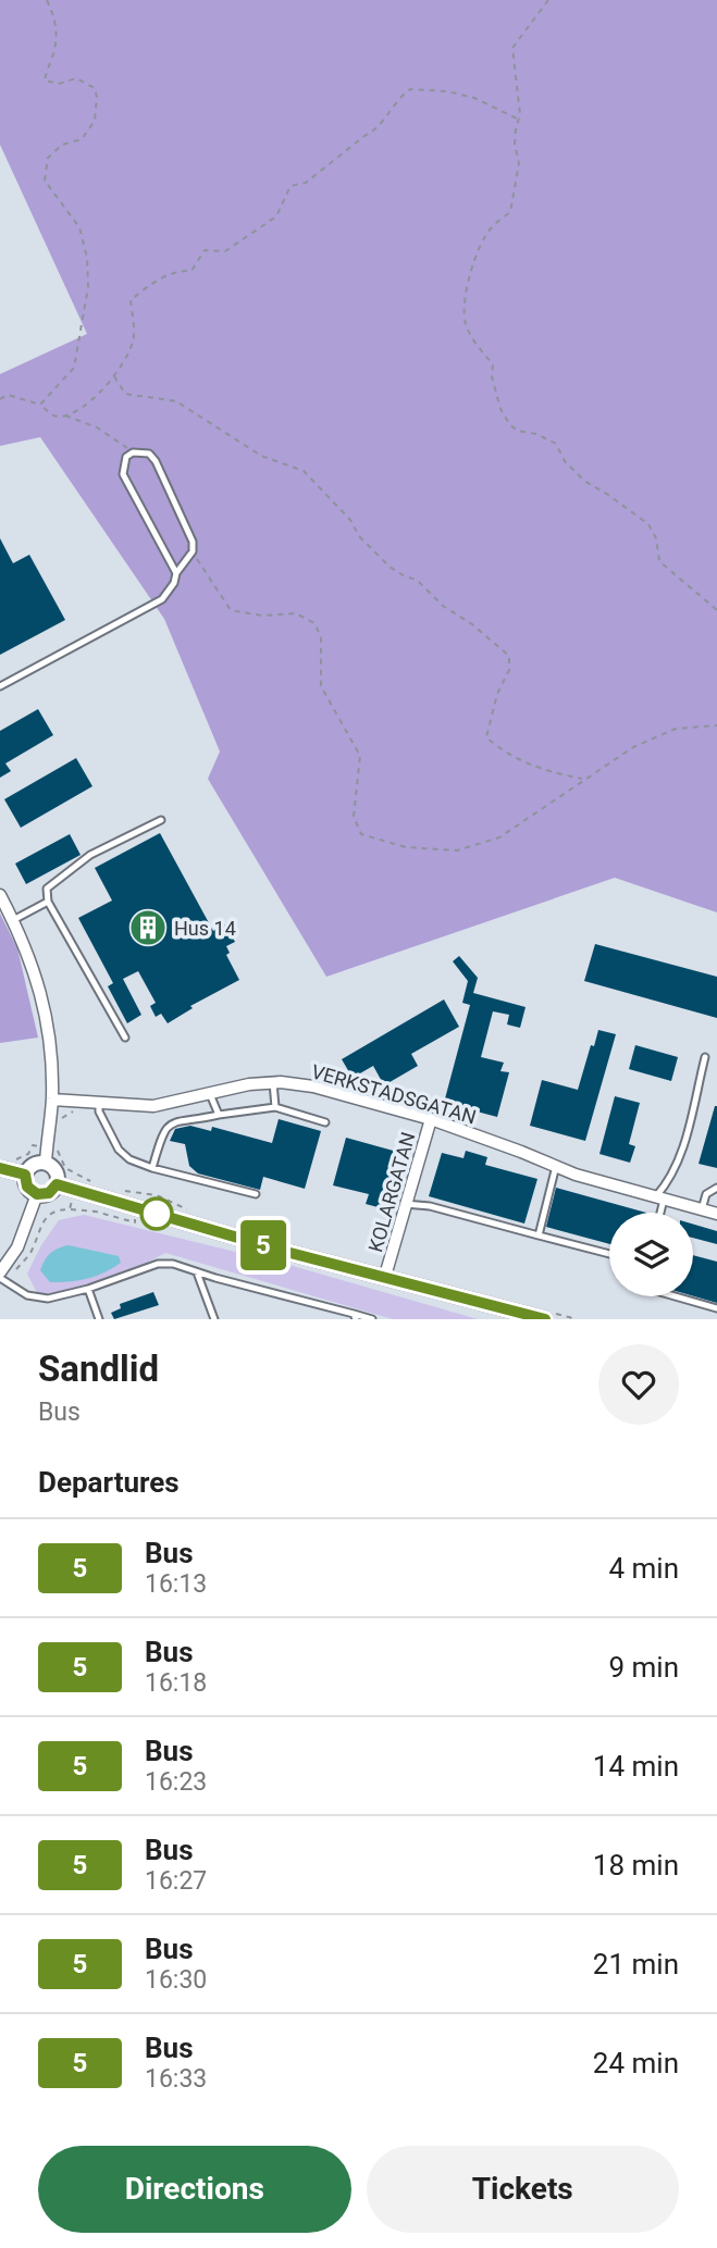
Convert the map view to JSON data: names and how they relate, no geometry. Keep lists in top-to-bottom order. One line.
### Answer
{"streets":{"street":["VERKSTADSGATAN","KOLARGATAN"]},"crossings":[["VERKSTADSGATAN","KOLARGATAN"]],"places":{"building":["Hus 14"]},"lines":["bus line 5"],"page":{"on_map":"5","heading":[["Sandlid","Bus"],"Departures"],"list":[{"mark":"5","name":"Bus","note":"16:13","value":"4 min"},{"mark":"5","name":"Bus","note":"16:18","value":"9 min"},{"mark":"5","name":"Bus","note":"16:23","value":"14 min"},{"mark":"5","name":"Bus","note":"16:27","value":"18 min"},{"mark":"5","name":"Bus","note":"16:30","value":"21 min"},{"mark":"5","name":"Bus","note":"16:33","value":"24 min"}],"buttons":["Directions","Tickets"]}}
